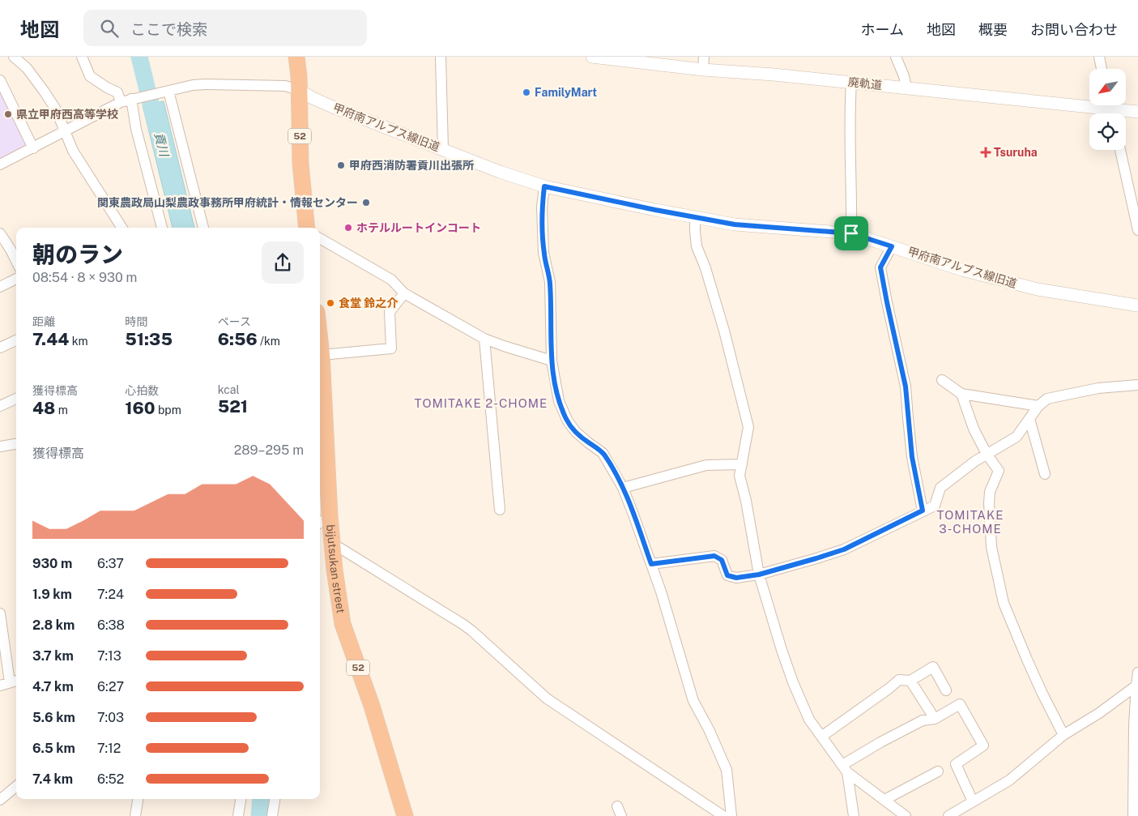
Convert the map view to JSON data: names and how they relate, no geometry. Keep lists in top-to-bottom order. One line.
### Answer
{"streets":{"highway":["52","bijutsukan street"],"street":["廃軌道","甲府南アルプス線旧道"]},"crossings":[["甲府南アルプス線旧道","52"]],"districts":["TOMITAKE 2-CHOME","TOMITAKE 3-CHOME"],"water":["貢川"],"places":{"other":["FamilyMart","県立甲府西高等学校","甲府西消防署貢川出張所","関東農政局山梨農政事務所甲府統計・情報センター","ホテルルートインコート","食堂 鈴之介"],"health":["Tsuruha"]},"north":"bottom left","page":{"header":"地図","search":"ここで検索","nav":["ホーム","地図","概要","お問い合わせ"],"heading":["朝のラン","08:54 · 8 × 930 m"],"stats":[["距離","7.44 km"],["時間","51:35"],["ペース","6:56 /km"],["獲得標高","48 m"],["心拍数","160 bpm"],["kcal","521"]],"chart":["獲得標高","289–295 m"],"list":[{"name":"930 m","note":"6:37"},{"name":"1.9 km","note":"7:24"},{"name":"2.8 km","note":"6:38"},{"name":"3.7 km","note":"7:13"},{"name":"4.7 km","note":"6:27"},{"name":"5.6 km","note":"7:03"},{"name":"6.5 km","note":"7:12"},{"name":"7.4 km","note":"6:52"}]}}
